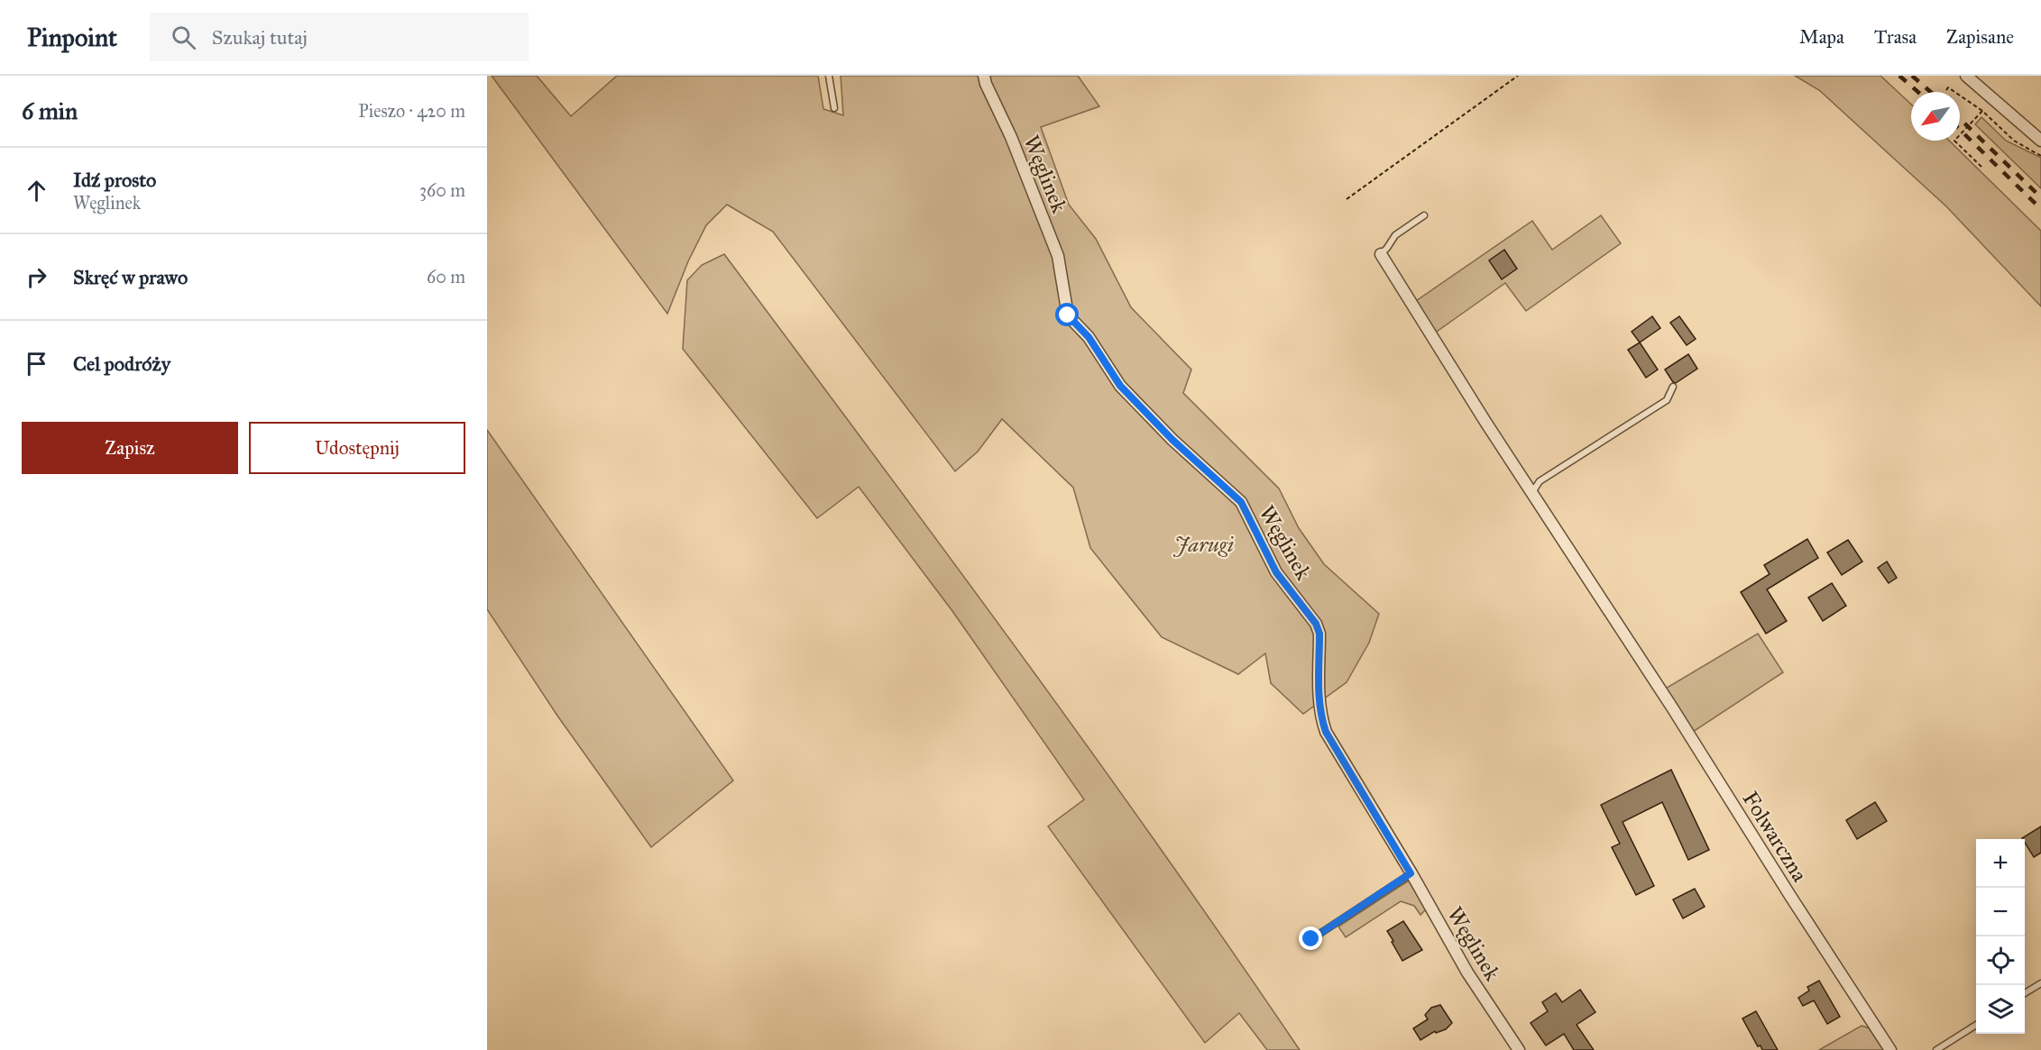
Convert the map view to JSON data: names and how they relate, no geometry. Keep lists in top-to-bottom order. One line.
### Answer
{"streets":{"street":["Węglinek","Folwarczna"]},"parks":["Jarugi"],"north":"bottom left","page":{"header":"Pinpoint","search":"Szukaj tutaj","nav":["Mapa","Trasa","Zapisane"],"heading":["6 min","Pieszo · 420 m"],"list":[["Idź prosto","Węglinek","360 m"],["Skręć w prawo","60 m"],"Cel podróży"],"buttons":["Zapisz","Udostępnij"],"map_buttons":["+","−"]}}
